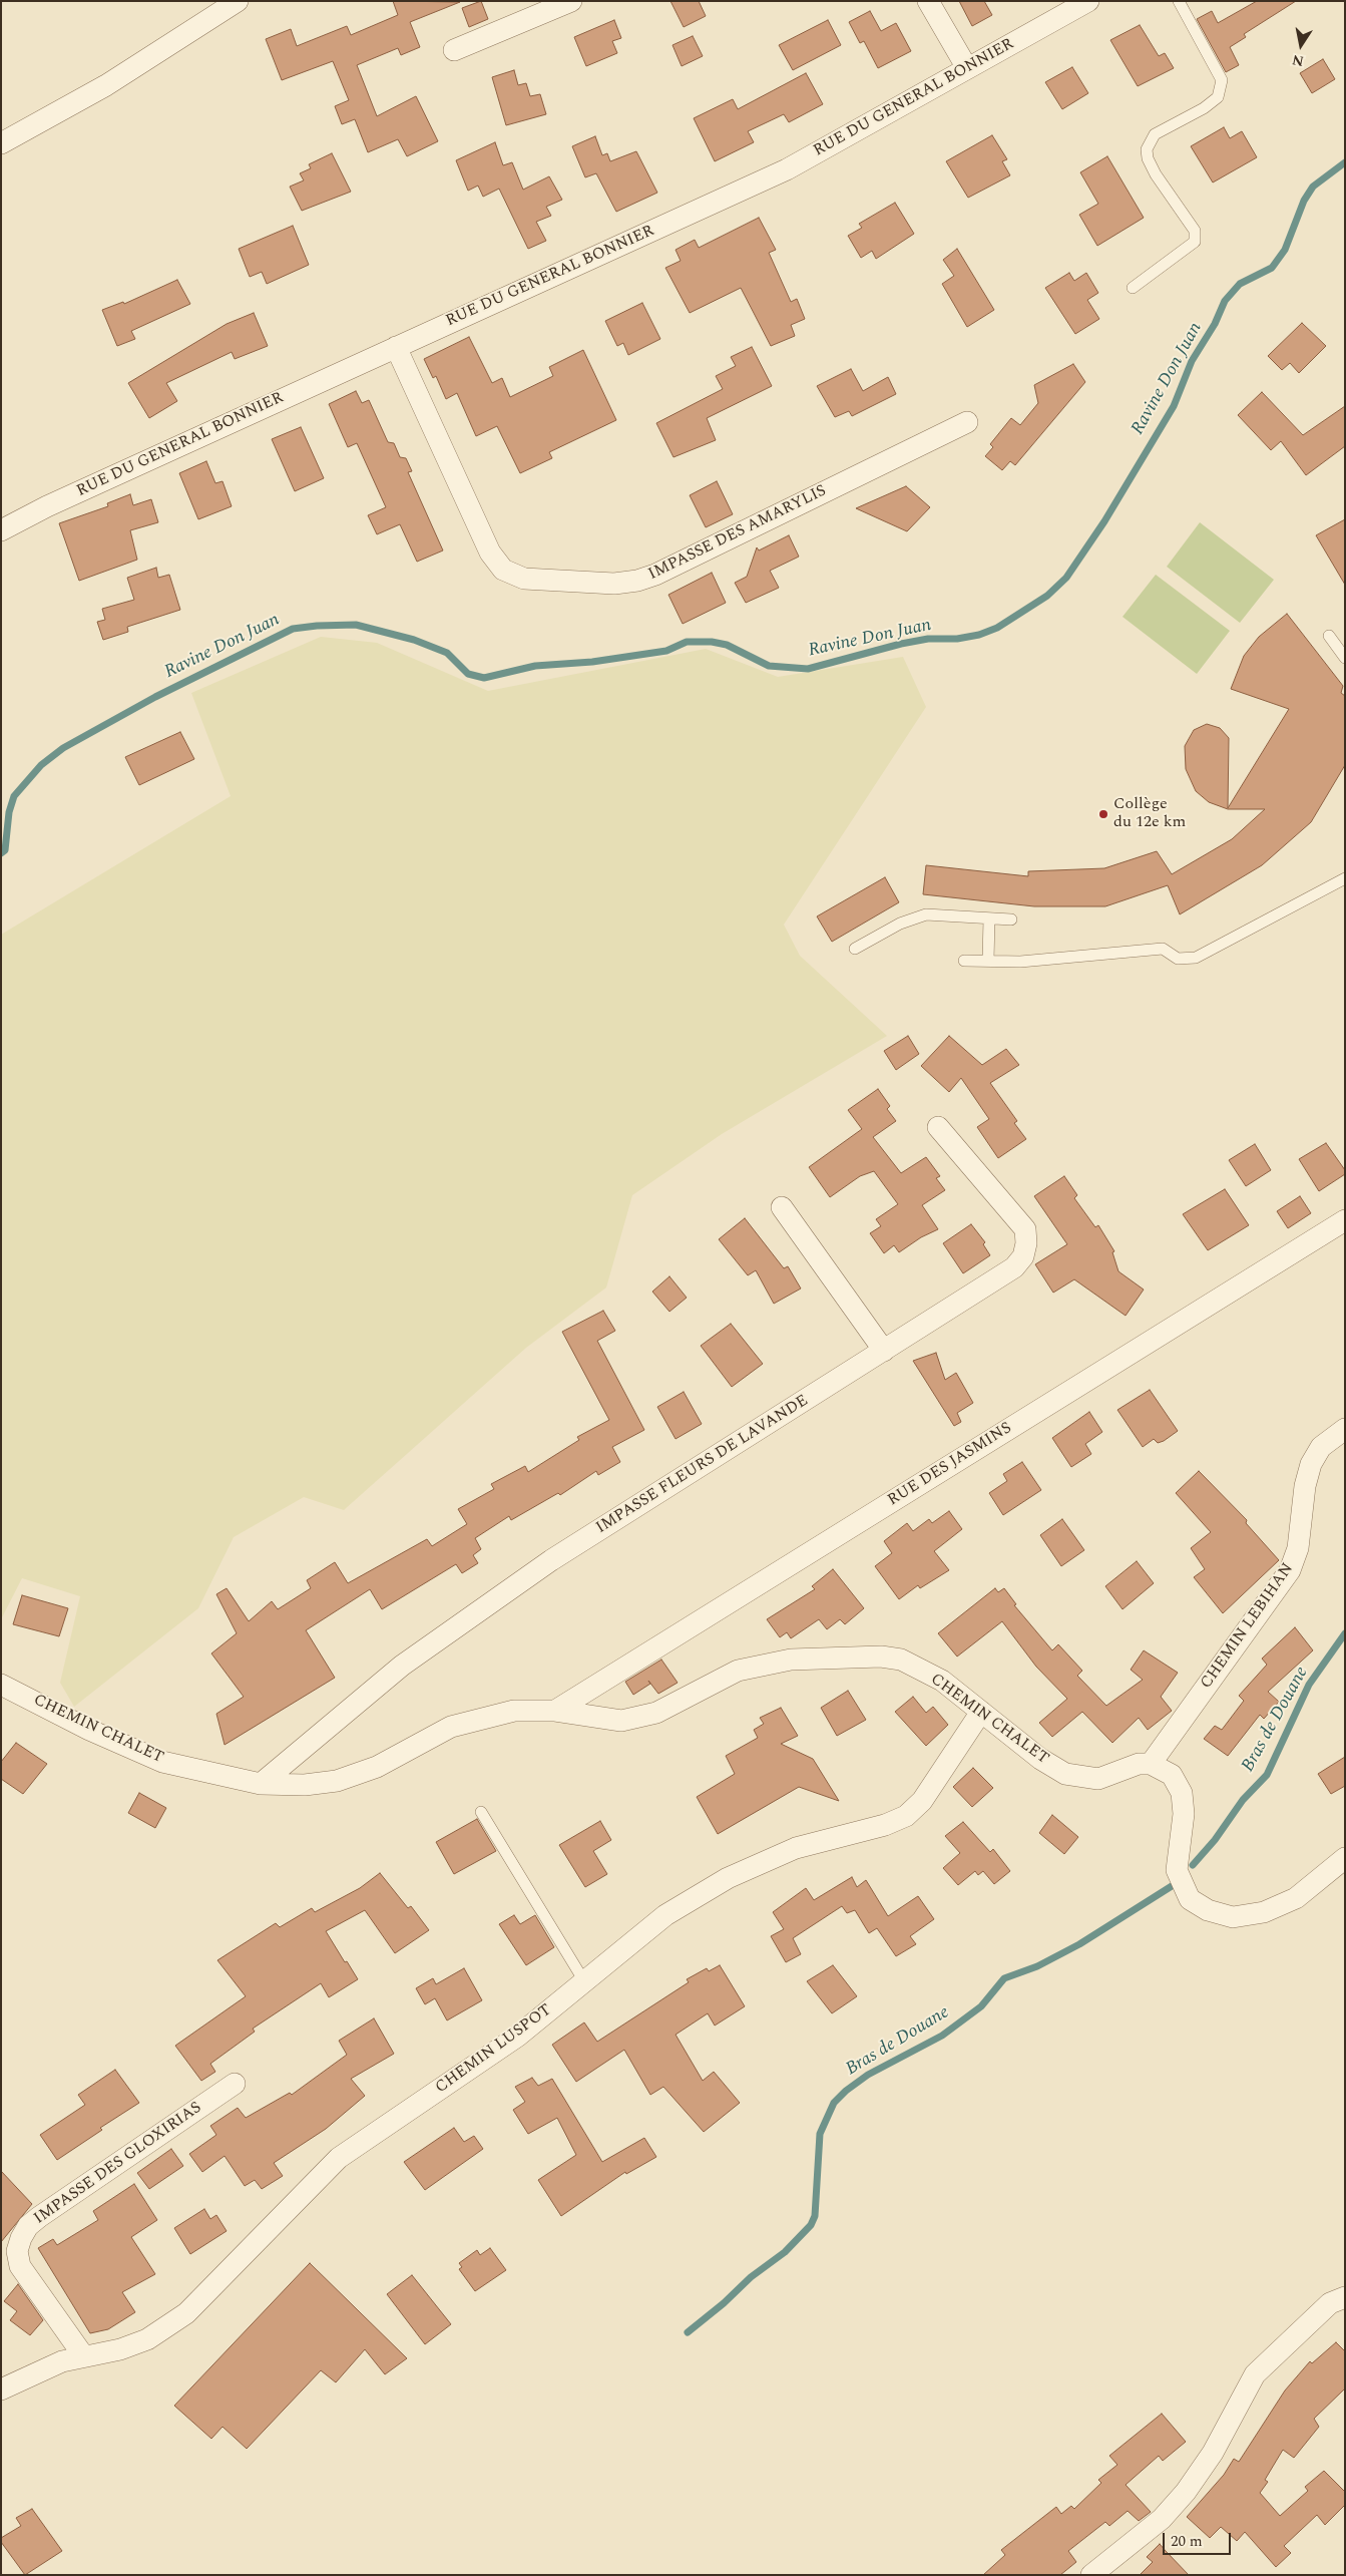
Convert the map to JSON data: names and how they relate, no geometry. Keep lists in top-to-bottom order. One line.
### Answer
{"streets":{"street":["RUE DU GENERAL BONNIER","IMPASSE DES AMARYLIS","IMPASSE FLEURS DE LAVANDE","RUE DES JASMINS","CHEMIN LEBIHAN","CHEMIN CHALET","CHEMIN LUSPOT","IMPASSE DES GLOXIRIAS"]},"crossings":[["RUE DU GENERAL BONNIER","IMPASSE DES AMARYLIS"],["IMPASSE FLEURS DE LAVANDE","CHEMIN CHALET"],["RUE DES JASMINS","CHEMIN CHALET"],["CHEMIN LEBIHAN","CHEMIN CHALET"],["CHEMIN CHALET","CHEMIN LUSPOT"],["CHEMIN LUSPOT","IMPASSE DES GLOXIRIAS"]],"water":["Ravine Don Juan","Bras de Douane"],"places":["Collège du 12e km"],"scale_bar":"20 m","north":"bottom"}
